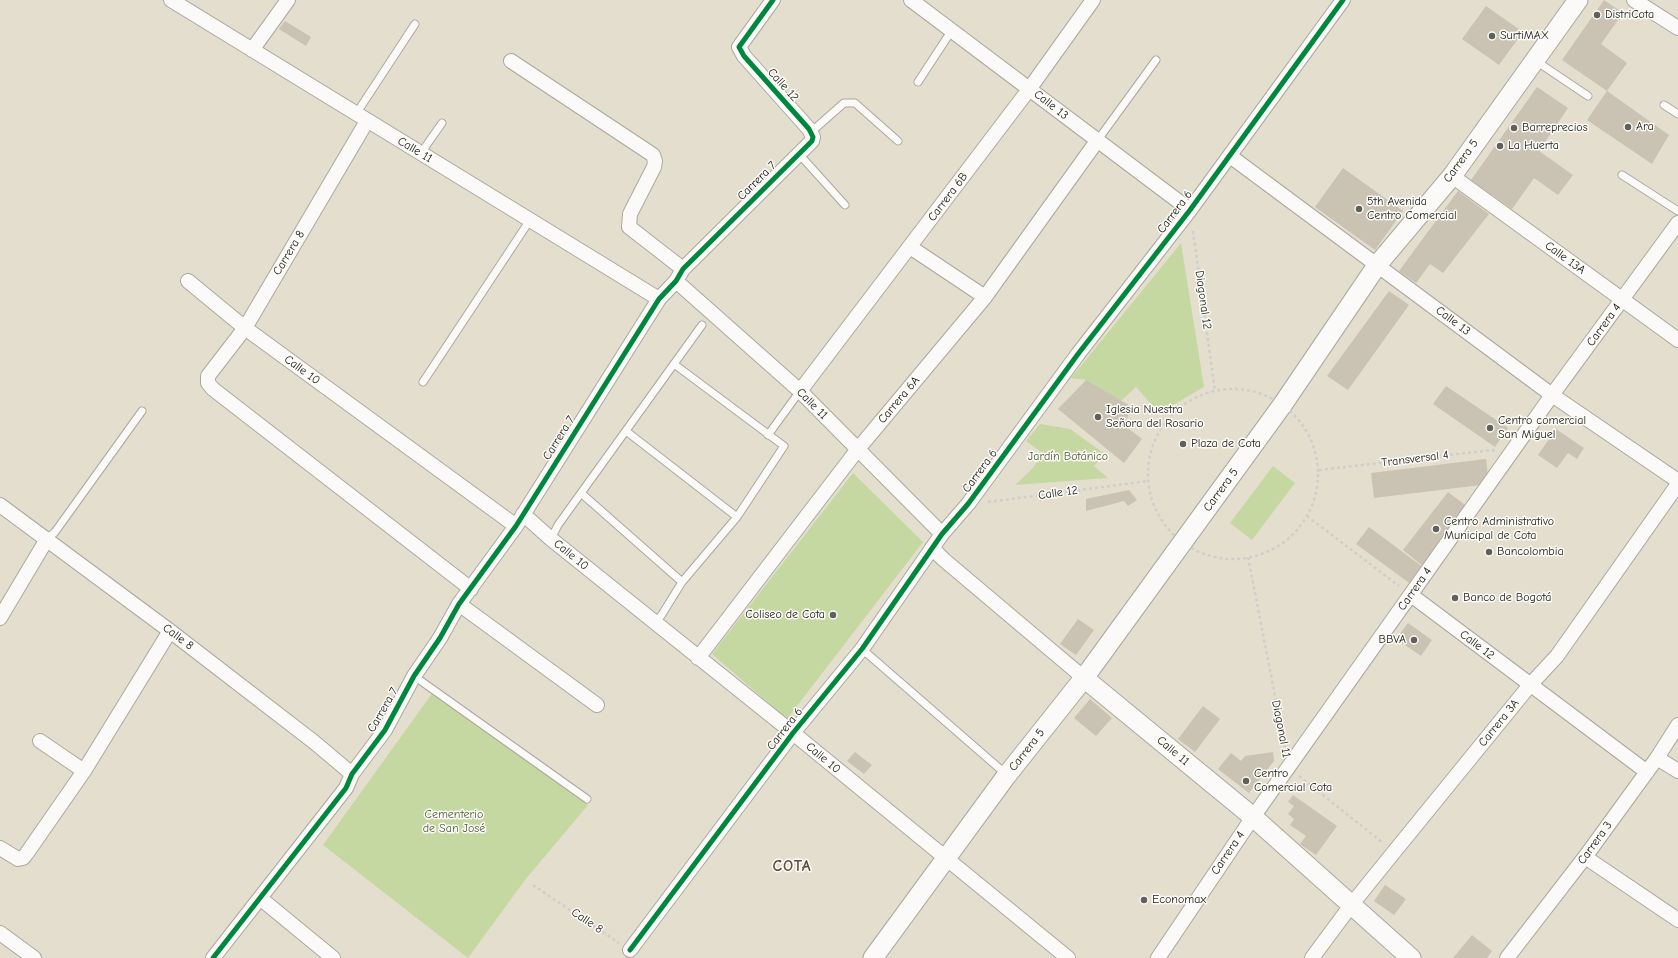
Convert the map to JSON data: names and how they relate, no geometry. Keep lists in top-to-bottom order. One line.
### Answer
{"streets":{"main road":["Calle 11","Carrera 5"],"street":["Calle 12","Calle 13","Carrera 7","Carrera 6B","Carrera 6","Carrera 8","Calle 13A","Carrera 4","Calle 10","Carrera 6A","Calle 8","Carrera 3A","Carrera 3"],"path":["Diagonal 12","Transversal 4","Diagonal 11"]},"crossings":[["Calle 12","Carrera 7"],["Calle 12","Carrera 6"],["Calle 12","Carrera 4"],["Calle 12","Carrera 3A"],["Calle 12","Carrera 3"],["Calle 13","Carrera 5"],["Calle 13","Carrera 6B"],["Calle 13","Carrera 6"],["Calle 13","Diagonal 12"],["Calle 13","Carrera 4"],["Calle 13","Carrera 6A"],["Calle 13","Carrera 3A"],["Calle 11","Carrera 5"],["Calle 11","Carrera 7"],["Calle 11","Carrera 6B"],["Calle 11","Carrera 6"],["Calle 11","Carrera 8"],["Calle 11","Carrera 4"],["Calle 11","Carrera 6A"],["Calle 11","Carrera 3A"],["Carrera 5","Calle 13A"],["Carrera 5","Calle 10"],["Carrera 7","Carrera 8"],["Carrera 7","Calle 10"],["Carrera 7","Calle 8"],["Carrera 6","Diagonal 12"],["Carrera 6","Calle 10"],["Carrera 6","Calle 8"],["Carrera 8","Calle 10"],["Calle 13A","Carrera 4"],["Carrera 4","Transversal 4"],["Carrera 4","Diagonal 11"],["Calle 10","Carrera 6A"],["Carrera 3A","Diagonal 11"]],"districts":["COTA"],"parks":["Jardín Botánico","Cementerio de San José"],"places":["DistriCota","SurtiMAX","Ara","Barreprecios","La Huerta","5th Avenida Centro Comercial","Iglesia Nuestra Señora del Rosario","Centro comercial San Miguel","Plaza de Cota","Centro Administrativo Municipal de Cota","Bancolombia","Banco de Bogotá","Coliseo de Cota","BBVA","Centro Comercial Cota","Economax"]}
